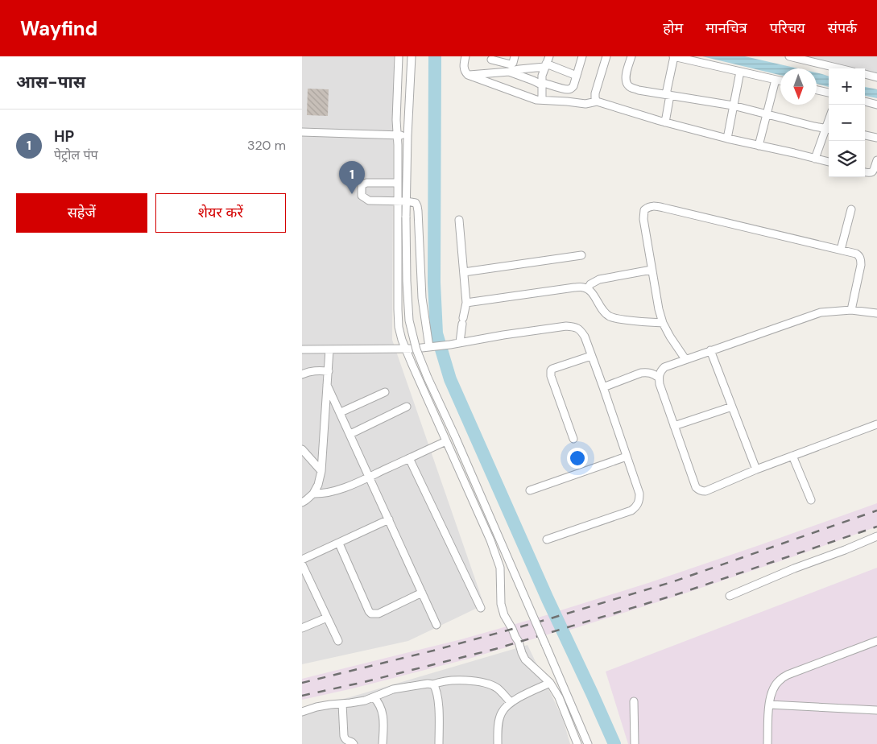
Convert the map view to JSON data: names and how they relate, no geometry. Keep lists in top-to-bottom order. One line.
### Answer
{"north":"bottom","page":{"header":"Wayfind","nav":["होम","मानचित्र","परिचय","संपर्क"],"heading":"आस-पास","map_buttons":["+","−"],"list":[{"mark":"1","name":"HP","note":"पेट्रोल पंप","value":"320 m"}],"pins":"1","buttons":["सहेजें","शेयर करें"]}}
